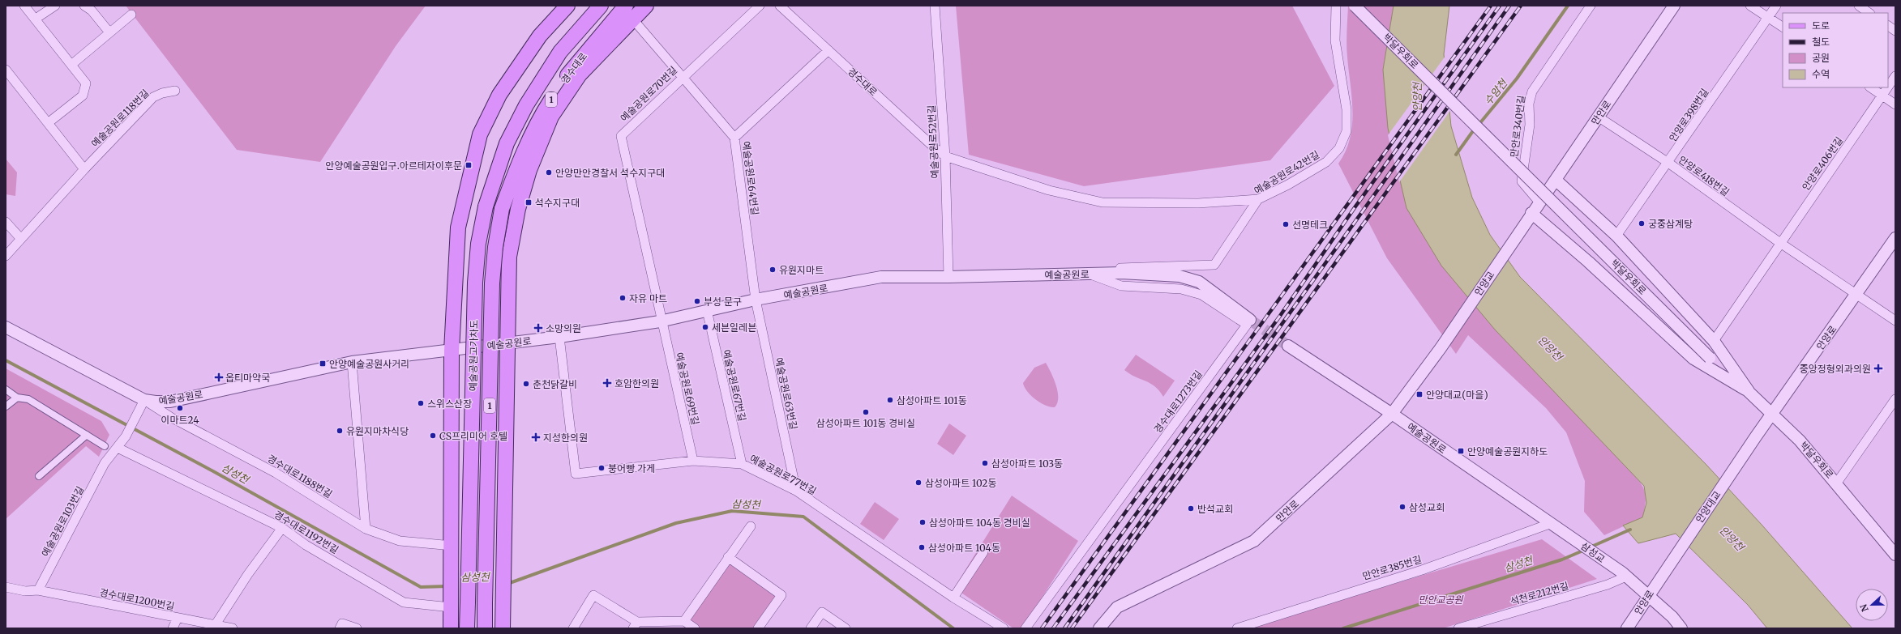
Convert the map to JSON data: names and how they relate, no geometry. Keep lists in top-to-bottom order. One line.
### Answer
{"streets":{"main road":["경수대로","1","예술공원고가차도"],"street":["박달우회로","예술공원로70번길","만안로","안양로398번길","예술공원로118번길","만안로340번길","예술공원로52번길","안양로406번길","예술공원로42번길","안양로418번길","예술공원로64번길","예술공원로","안양교","안양로","예술공원로67번길","예술공원로69번길","예술공원로63번길","경수대로1273번길","예술공원로77번길","경수대로1188번길","안양대교","예술공원로103번길","경수대로1192번길","삼성교","만안로385번길","석천로212번길","경수대로1200번길"]},"crossings":[["박달우회로","안양로"],["경수대로","예술공원로52번길"],["경수대로","예술공원고가차도"],["예술공원로70번길","예술공원로64번길"],["예술공원로70번길","예술공원로"],["예술공원로70번길","예술공원로69번길"],["만안로","만안로340번길"],["만안로","안양로418번길"],["만안로","예술공원로"],["만안로","안양교"],["안양로398번길","안양로418번길"],["예술공원로52번길","예술공원로"],["안양로406번길","안양로418번길"],["예술공원로42번길","예술공원로"],["예술공원로42번길","경수대로1273번길"],["안양로418번길","안양로"],["예술공원로64번길","예술공원로"],["예술공원로64번길","예술공원로63번길"],["예술공원로","예술공원로67번길"],["예술공원로","예술공원로69번길"],["예술공원로","예술공원로63번길"],["예술공원로","경수대로1273번길"],["예술공원로","예술공원로77번길"],["예술공원로","경수대로1188번길"],["예술공원로","예술공원로103번길"],["예술공원로","삼성교"],["예술공원로","만안로385번길"],["안양로","안양대교"],["예술공원로67번길","예술공원로77번길"],["예술공원로69번길","예술공원로77번길"],["예술공원로63번길","예술공원로77번길"],["경수대로1188번길","예술공원로103번길"],["예술공원로103번길","경수대로1192번길"],["예술공원로103번길","경수대로1200번길"],["삼성교","석천로212번길"]],"water":["수암천","안양천","삼성천"],"parks":["만안교공원"],"places":{"transit":["안양예술공원입구.아르테자이후문","석수지구대","안양예술공원사거리","안양대교(마을)","안양예술공원지하도"],"other":["안양만안경찰서 석수지구대","궁중삼계탕","선명테크","유원지마트","자유 마트","부성 문구","세븐일레븐","춘천닭갈비","삼성아파트 101동","스위스산장","이마트24","삼성아파트 101동 경비실","유원지마차식당","CS프리미어 호텔","삼성아파트 103동","붕어빵 가게","삼성아파트 102동","삼성교회","반석교회","삼성아파트 104동 경비실","삼성아파트 104동"],"health":["소망의원","중앙정형외과의원","옵티마약국","호암한의원","지성한의원"]},"legend":["도로","철도","공원","수역"],"north":"left"}
